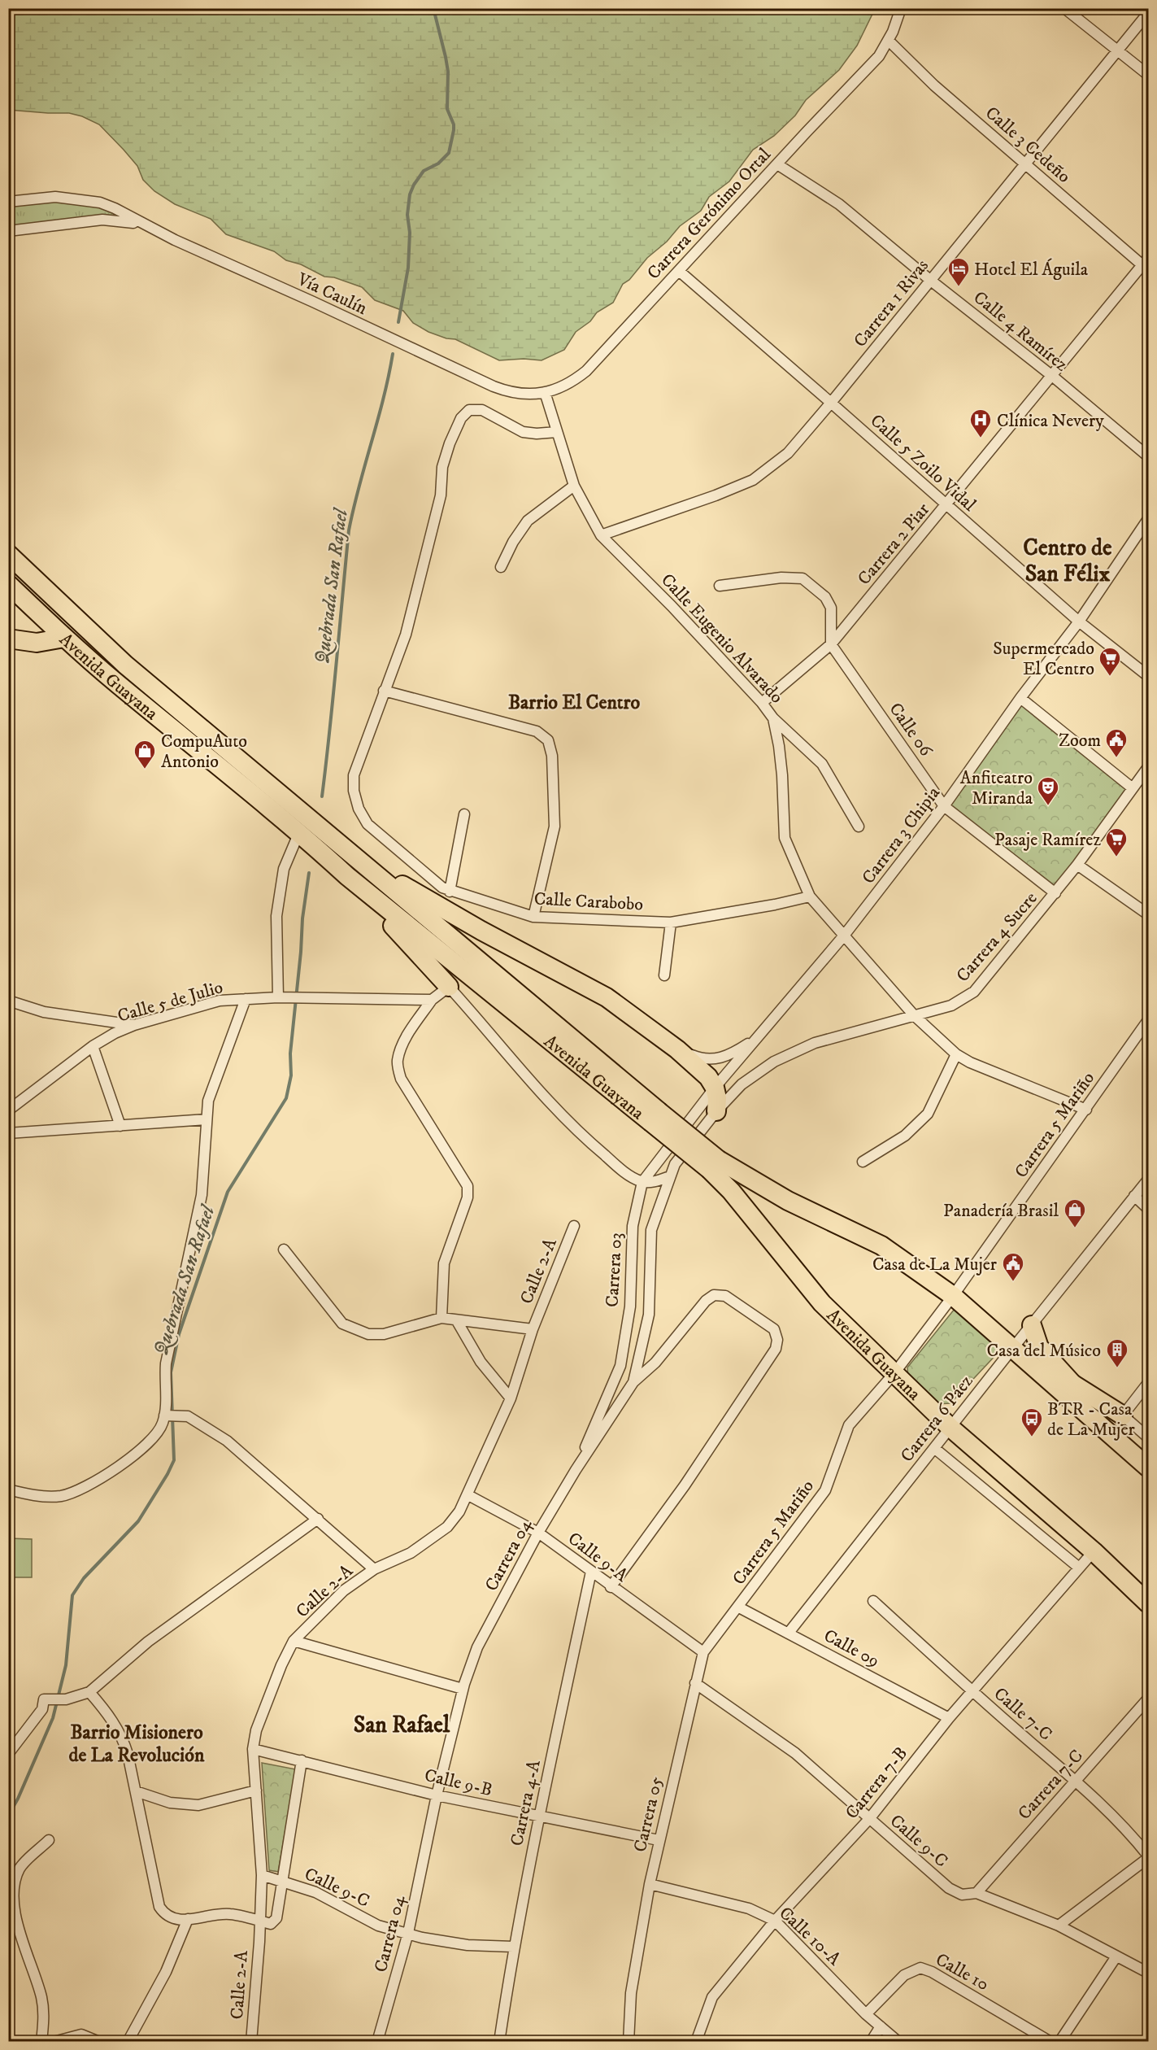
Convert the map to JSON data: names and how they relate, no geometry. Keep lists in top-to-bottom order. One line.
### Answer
{"streets":{"highway":["Avenida Guayana"],"street":["Calle 3 Cedeño","Carrera Gerónimo Ortal","Vía Caulín","Carrera 1 Rivas","Calle 4 Ramírez","Calle 5 Zoilo Vidal","Carrera 2 Piar","Calle Eugenio Alvarado","Calle 06","Carrera 3 Chipia","Calle Carabobo","Carrera 4 Sucre","Calle 5 de Julio","Carrera 5 Mariño","Carrera 03","Calle 2-A","Carrera 6 Páez","Carrera 04","Calle 9-A","Calle 09","Calle 7-C","Calle 9-B","Carrera 7-B","Carrera 7-C","Carrera 4-A","Carrera 05","Calle 9-C","Calle 10-A","Calle 10"]},"crossings":[["Calle 3 Cedeño","Carrera Gerónimo Ortal"],["Calle 3 Cedeño","Carrera 1 Rivas"],["Calle 3 Cedeño","Carrera 2 Piar"],["Carrera Gerónimo Ortal","Vía Caulín"],["Carrera Gerónimo Ortal","Calle 4 Ramírez"],["Carrera Gerónimo Ortal","Calle 5 Zoilo Vidal"],["Carrera Gerónimo Ortal","Calle Eugenio Alvarado"],["Carrera 1 Rivas","Calle 4 Ramírez"],["Carrera 1 Rivas","Calle 5 Zoilo Vidal"],["Carrera 1 Rivas","Calle Eugenio Alvarado"],["Calle 4 Ramírez","Carrera 2 Piar"],["Calle 5 Zoilo Vidal","Carrera 2 Piar"],["Calle 5 Zoilo Vidal","Carrera 3 Chipia"],["Carrera 2 Piar","Calle Eugenio Alvarado"],["Carrera 2 Piar","Calle 06"],["Calle Eugenio Alvarado","Carrera 3 Chipia"],["Calle Eugenio Alvarado","Calle Carabobo"],["Calle Eugenio Alvarado","Carrera 4 Sucre"],["Calle Eugenio Alvarado","Carrera 5 Mariño"],["Avenida Guayana","Carrera 5 Mariño"],["Avenida Guayana","Carrera 6 Páez"],["Avenida Guayana","Carrera 7-B"],["Calle 06","Carrera 3 Chipia"],["Calle 06","Carrera 4 Sucre"],["Carrera 3 Chipia","Carrera 03"],["Carrera 4 Sucre","Carrera 04"],["Carrera 5 Mariño","Calle 09"],["Carrera 5 Mariño","Carrera 05"],["Carrera 03","Carrera 04"],["Calle 2-A","Calle 9-A"],["Calle 2-A","Calle 9-B"],["Calle 2-A","Calle 9-C"],["Carrera 6 Páez","Calle 09"],["Carrera 04","Calle 9-A"],["Carrera 04","Calle 9-B"],["Carrera 04","Calle 9-C"],["Calle 9-A","Carrera 4-A"],["Calle 9-A","Carrera 05"],["Calle 09","Carrera 7-B"],["Calle 09","Carrera 05"],["Calle 7-C","Carrera 7-B"],["Calle 7-C","Carrera 7-C"],["Calle 9-B","Carrera 4-A"],["Calle 9-B","Carrera 05"],["Carrera 7-B","Calle 9-C"],["Carrera 7-B","Calle 10-A"],["Carrera 7-C","Calle 9-C"],["Carrera 4-A","Calle 9-C"],["Carrera 05","Calle 9-C"],["Carrera 05","Calle 10-A"],["Calle 10-A","Calle 10"]],"districts":["Centro de San Félix","Barrio El Centro","San Rafael","Barrio Misionero de La Revolución"],"water":["Quebrada San Rafael"],"places":{"hotel":["Hotel El Águila"],"hospital":["Clínica Nevery"],"supermarket":["Supermercado El Centro","Pasaje Ramírez"],"public building":["Zoom","Casa de La Mujer"],"shop":["CompuAuto Antonio","Panadería Brasil"],"theatre":["Anfiteatro Miranda"],"building":["Casa del Músico"],"bus stop":["BTR - Casa de La Mujer"]}}
